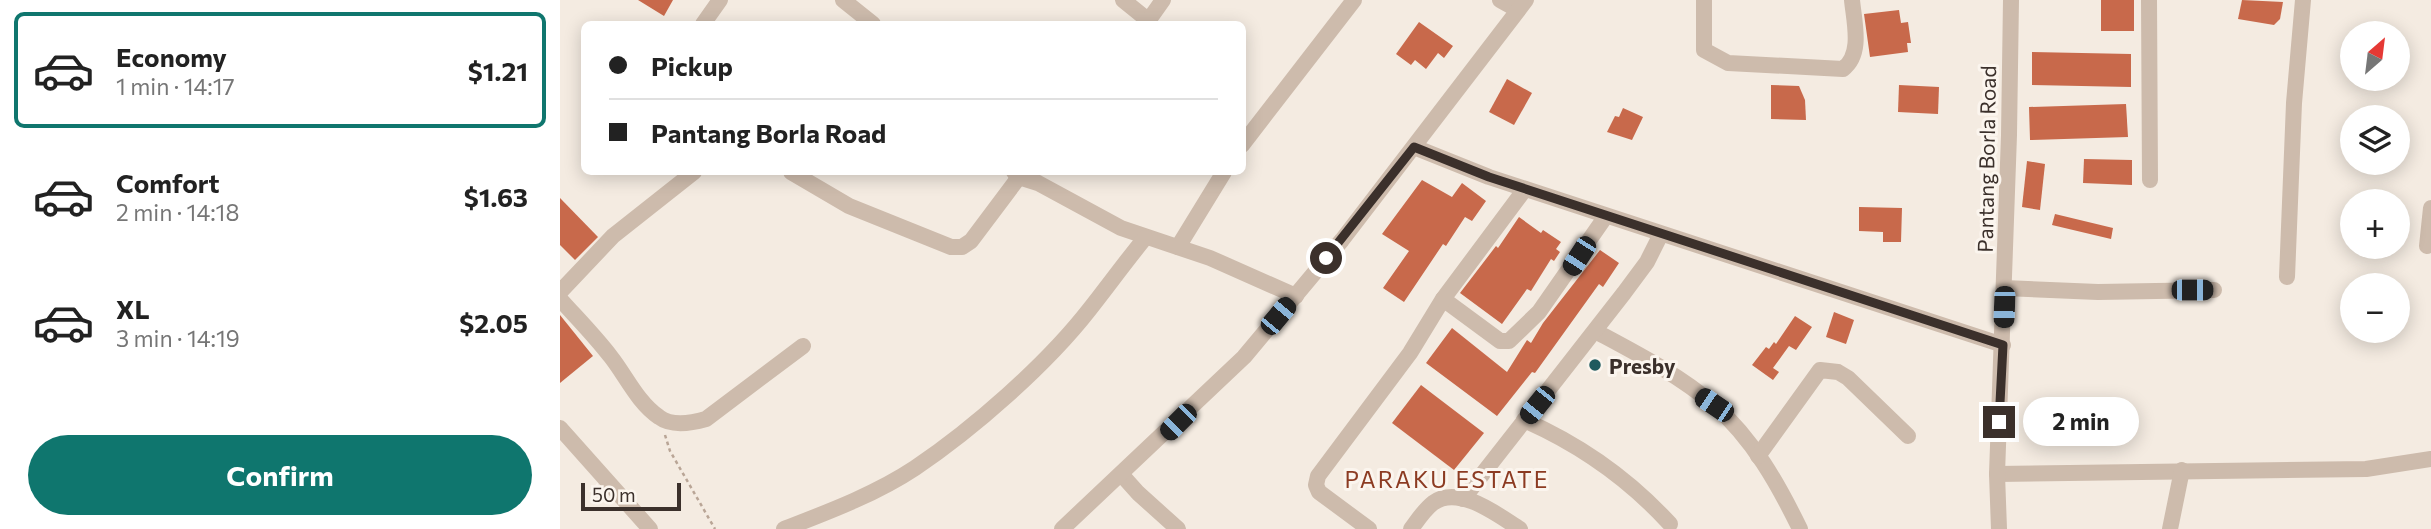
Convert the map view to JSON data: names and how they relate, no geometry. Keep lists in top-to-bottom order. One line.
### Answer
{"streets":{"street":["Pantang Borla Road"]},"districts":["PARAKU ESTATE"],"places":["Presby"],"scale_bar":"50 m","north":"top right","page":{"list":[{"name":"Economy","note":"1 min · 14:17","value":"$1.21"},{"name":"Comfort","note":"2 min · 14:18","value":"$1.63"},{"name":"XL","note":"3 min · 14:19","value":"$2.05"}],"map_buttons":["+","−"],"banner":["Pickup","Pantang Borla Road"],"bubble":"2 min","buttons":"Confirm","scale":"50 m"}}
